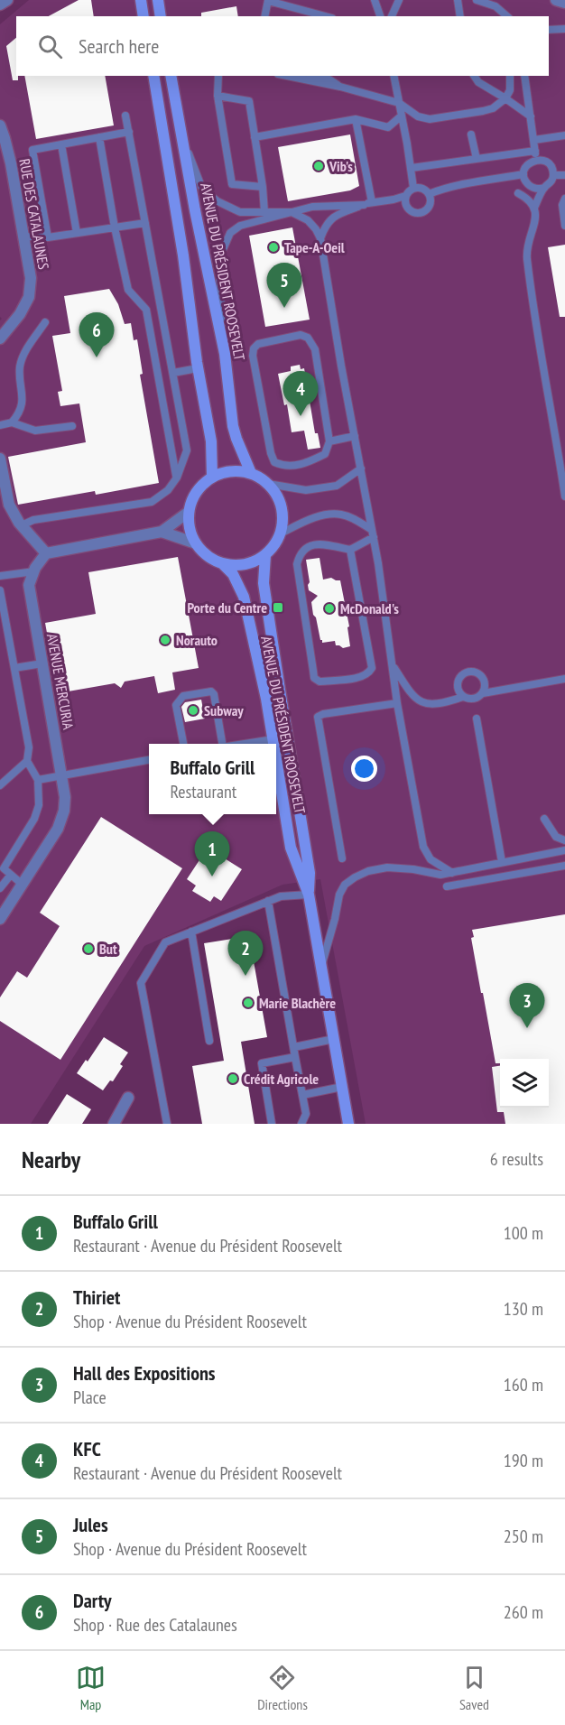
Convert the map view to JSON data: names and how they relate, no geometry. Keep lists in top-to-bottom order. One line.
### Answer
{"streets":{"main road":["AVENUE DU PRÉSIDENT ROOSEVELT"],"street":["RUE DES CATALAUNES","AVENUE MERCURIA"]},"places":{"other":["Vib's","Tape-A-Oeil","McDonald's","Norauto","Subway","But","Marie Blachère","Crédit Agricole"],"transit":["Porte du Centre"]},"page":{"search":"Search here","pins":["5","6","4","1","2","3"],"popup":["Buffalo Grill","Restaurant"],"heading":["Nearby","6 results"],"list":[{"mark":"1","name":"Buffalo Grill","note":"Restaurant · Avenue du Président Roosevelt","value":"100 m"},{"mark":"2","name":"Thiriet","note":"Shop · Avenue du Président Roosevelt","value":"130 m"},{"mark":"3","name":"Hall des Expositions","note":"Place","value":"160 m"},{"mark":"4","name":"KFC","note":"Restaurant · Avenue du Président Roosevelt","value":"190 m"},{"mark":"5","name":"Jules","note":"Shop · Avenue du Président Roosevelt","value":"250 m"},{"mark":"6","name":"Darty","note":"Shop · Rue des Catalaunes","value":"260 m"}],"nav":["Map","Directions","Saved"]}}
